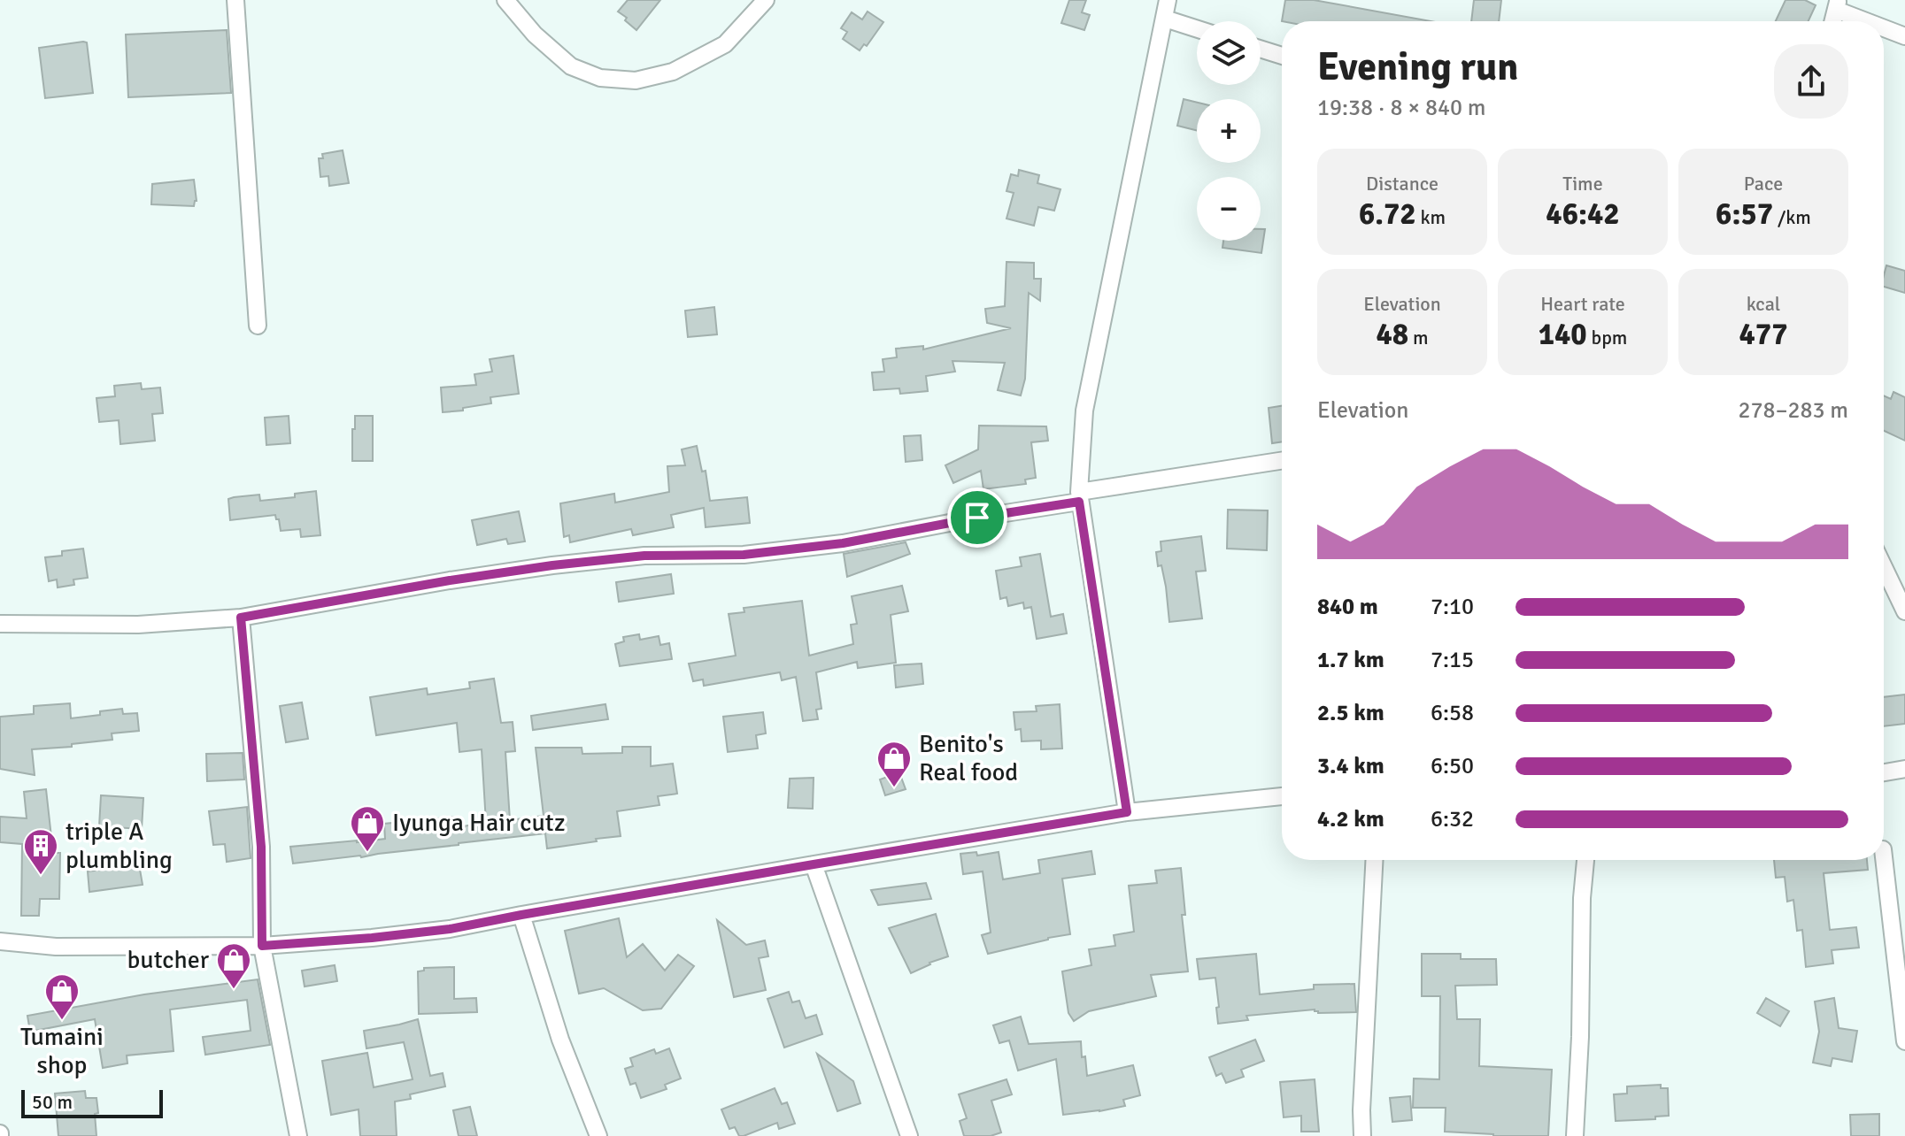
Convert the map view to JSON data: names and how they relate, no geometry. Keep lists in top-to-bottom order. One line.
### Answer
{"places":{"shop":["Benito's Real food","Iyunga Hair cutz","butcher","Tumaini shop"],"building":["triple A plumbling"]},"scale_bar":"50 m","page":{"map_buttons":["+","−"],"heading":["Evening run","19:38 · 8 × 840 m"],"stats":[["Distance","6.72 km"],["Time","46:42"],["Pace","6:57 /km"],["Elevation","48 m"],["Heart rate","140 bpm"],["kcal","477"]],"chart":["Elevation","278–283 m"],"list":[{"name":"840 m","note":"7:10"},{"name":"1.7 km","note":"7:15"},{"name":"2.5 km","note":"6:58"},{"name":"3.4 km","note":"6:50"},{"name":"4.2 km","note":"6:32"}],"scale":"50 m"}}
